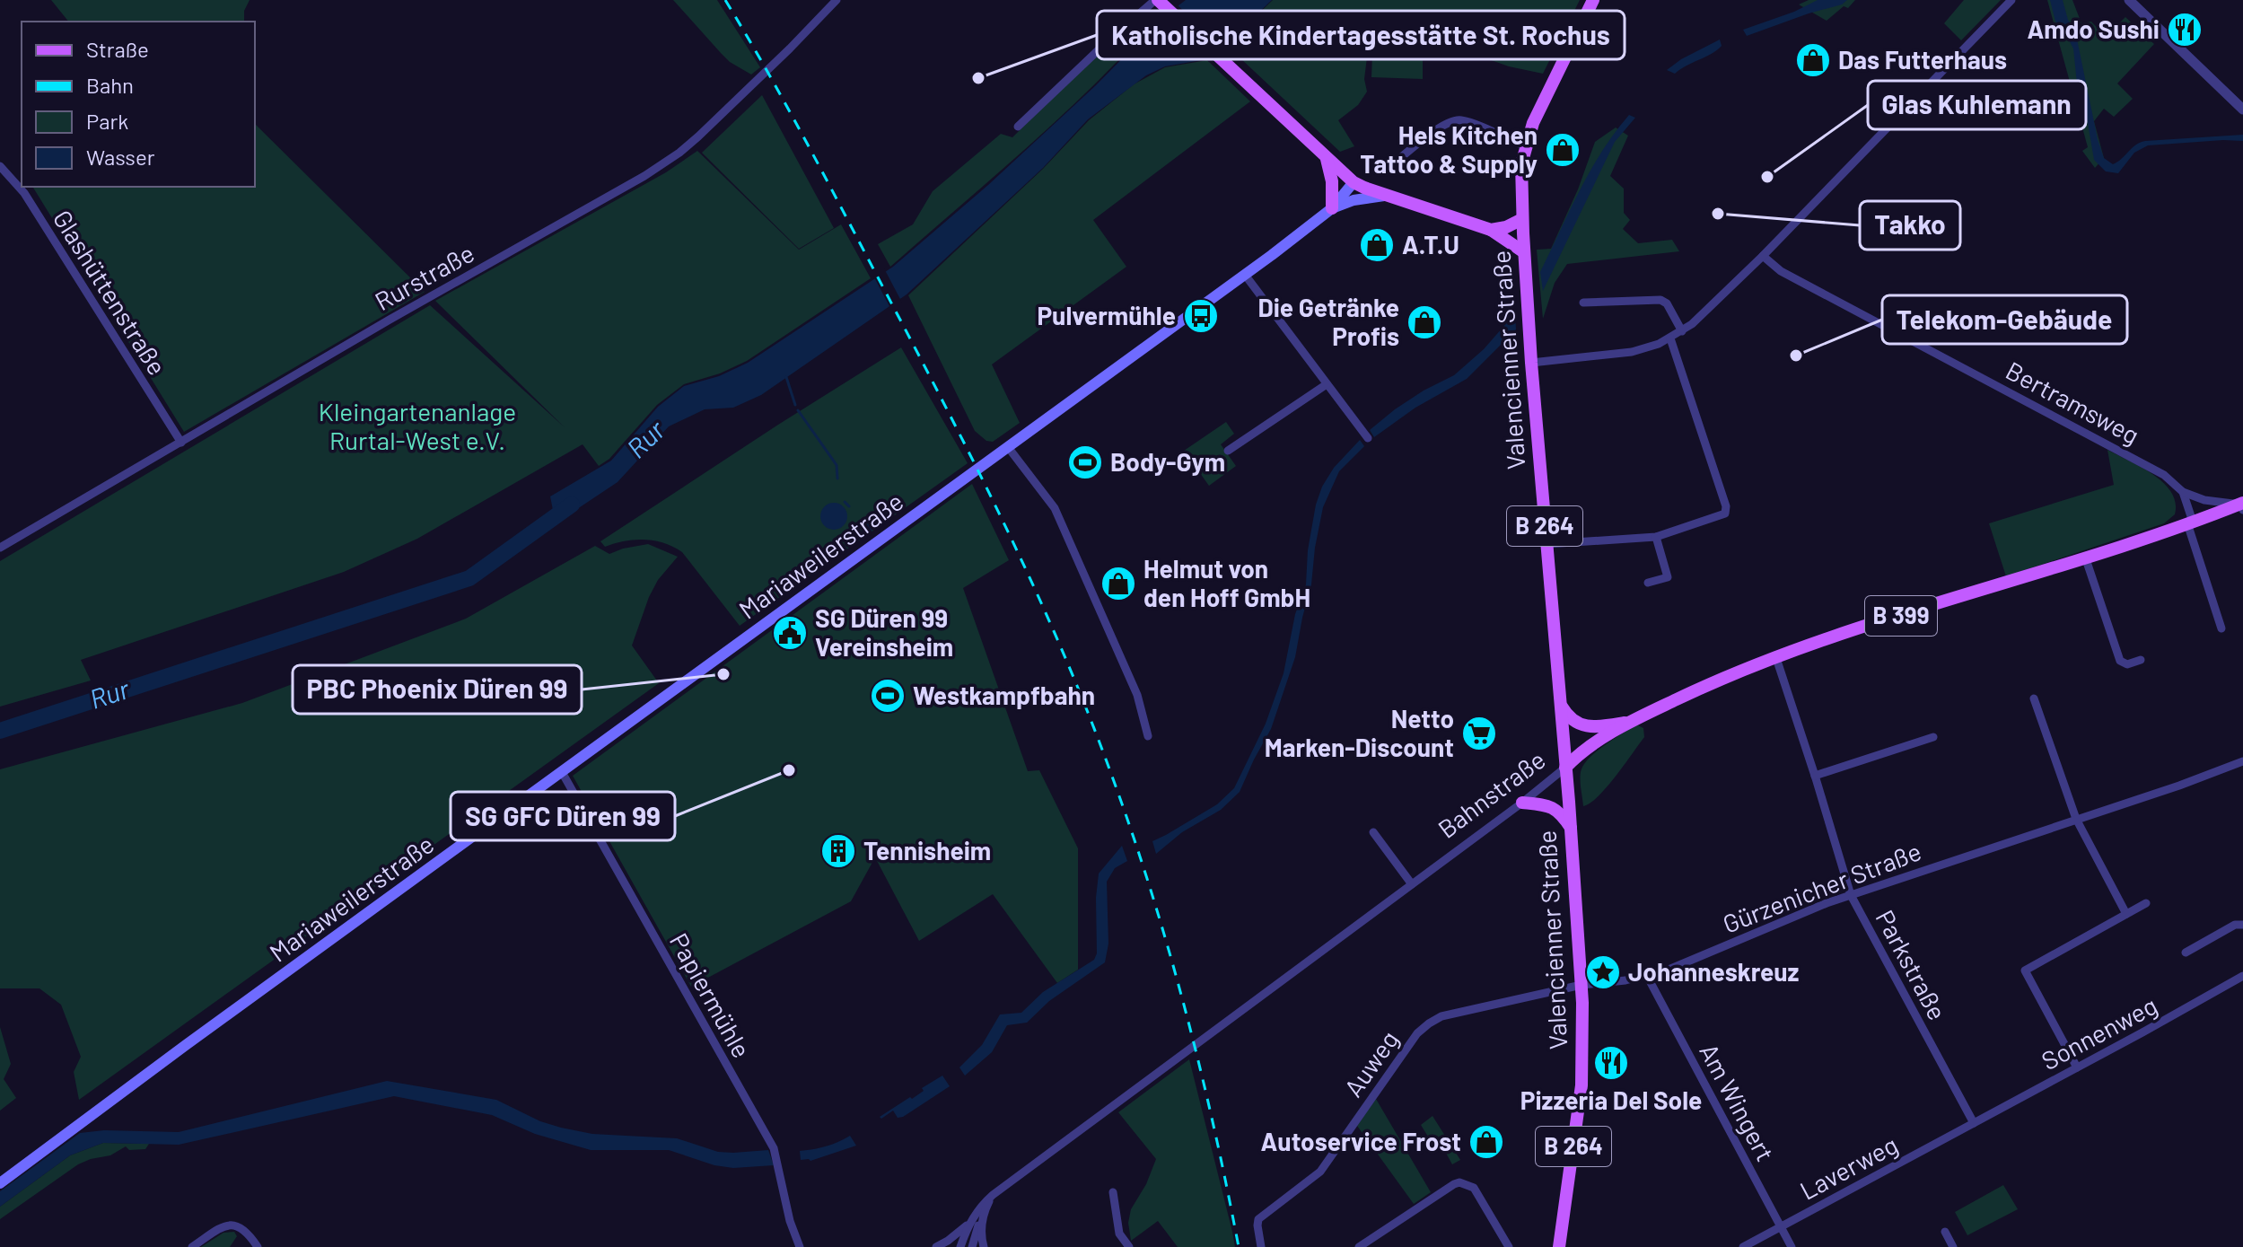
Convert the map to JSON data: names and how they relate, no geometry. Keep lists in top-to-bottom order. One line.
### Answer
{"streets":{"main road":["Valencienner Straße","B 264","Mariaweilerstraße","B 399","Bahnstraße"],"street":["Rurstraße","Glashüttenstraße","Bertramsweg","Gürzenicher Straße","Parkstraße","Papiermühle","Sonnenweg","Auweg","Am Wingert","Laverweg"]},"crossings":[["Rurstraße","Glashüttenstraße"],["Valencienner Straße","Bahnstraße"],["Valencienner Straße","Gürzenicher Straße"],["Valencienner Straße","Auweg"],["Mariaweilerstraße","Papiermühle"],["Bahnstraße","Parkstraße"],["Gürzenicher Straße","Parkstraße"],["Gürzenicher Straße","Auweg"],["Gürzenicher Straße","Am Wingert"],["Parkstraße","Sonnenweg"],["Parkstraße","Laverweg"],["Sonnenweg","Laverweg"],["Am Wingert","Laverweg"]],"water":["Rur"],"parks":["Kleingartenanlage Rurtal-West e.V."],"places":{"restaurant":["Amdo Sushi","Pizzeria Del Sole"],"shop":["Das Futterhaus","Hels Kitchen Tattoo & Supply","A.T.U","Die Getränke Profis","Helmut von den Hoff GmbH","Autoservice Frost"],"other":["Katholische Kindertagesstätte St. Rochus","Glas Kuhlemann","Takko","Telekom-Gebäude","PBC Phoenix Düren 99","SG GFC Düren 99"],"bus stop":["Pulvermühle"],"sports":["Body-Gym","Westkampfbahn"],"public building":["SG Düren 99 Vereinsheim"],"supermarket":["Netto Marken-Discount"],"building":["Tennisheim"],"place":["Johanneskreuz"]},"legend":["Straße","Bahn","Park","Wasser"]}
